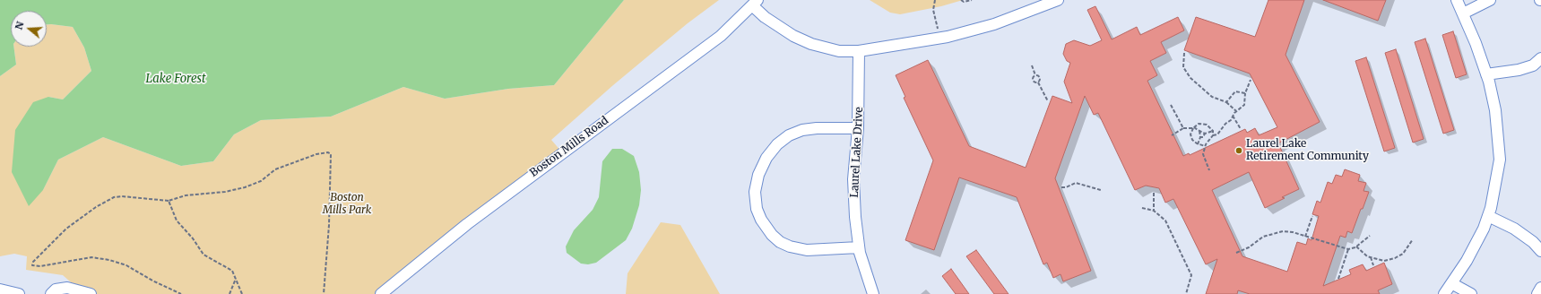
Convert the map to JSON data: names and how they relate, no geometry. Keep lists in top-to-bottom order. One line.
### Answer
{"streets":{"street":["Boston Mills Road","Laurel Lake Drive"]},"water":["Lake Forest"],"parks":["Boston Mills Park"],"places":["Laurel Lake Retirement Community"],"north":"left"}
